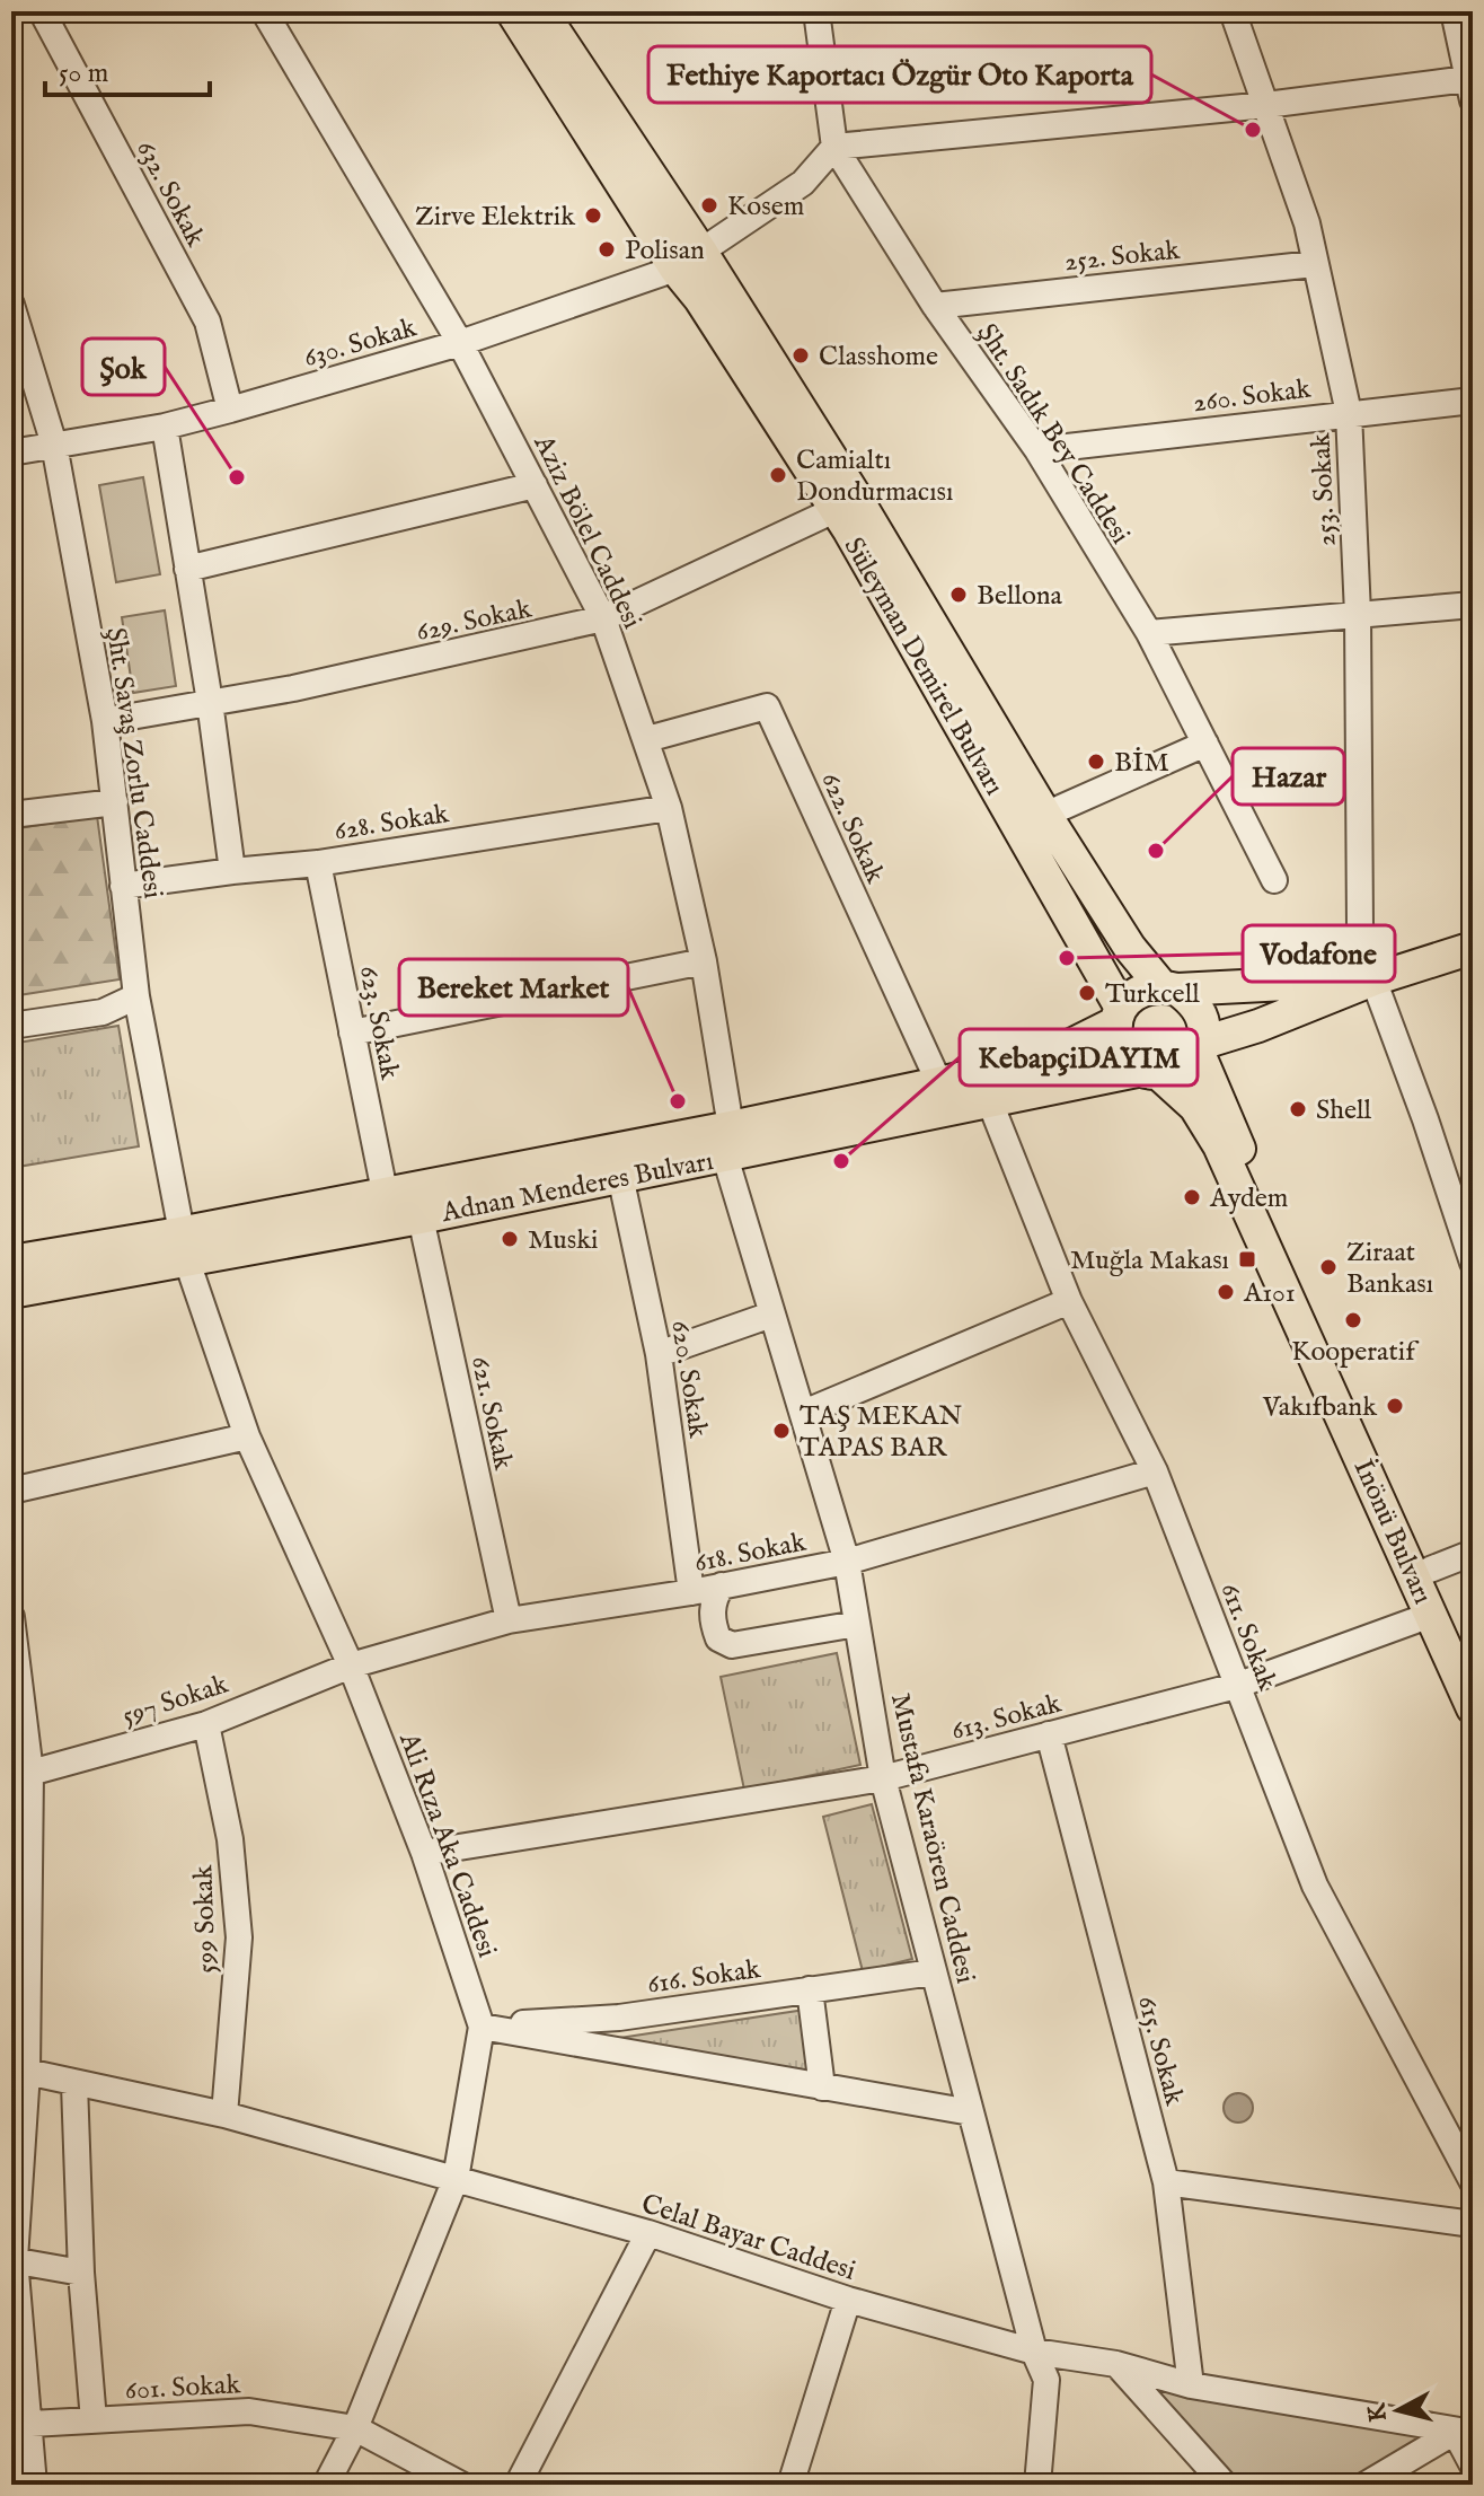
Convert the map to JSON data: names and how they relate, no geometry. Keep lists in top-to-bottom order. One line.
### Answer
{"streets":{"main road":["Süleyman Demirel Bulvarı","Adnan Menderes Bulvarı","İnönü Bulvarı"],"street":["632. Sokak","252. Sokak","630. Sokak","260. Sokak","Şht. Sadık Bey Caddesi","253. Sokak","Aziz Bölel Caddesi","629. Sokak","Şht. Savaş Zorlu Caddesi","628. Sokak","622. Sokak","623. Sokak","620. Sokak","621. Sokak","618. Sokak","611. Sokak","597 Sokak","613. Sokak","Mustafa Karaören Caddesi","Ali Rıza Aka Caddesi","599 Sokak","616. Sokak","615. Sokak","Celal Bayar Caddesi","601. Sokak"]},"crossings":[["632. Sokak","630. Sokak"],["252. Sokak","Şht. Sadık Bey Caddesi"],["252. Sokak","253. Sokak"],["630. Sokak","Şht. Sadık Bey Caddesi"],["630. Sokak","Aziz Bölel Caddesi"],["630. Sokak","Süleyman Demirel Bulvarı"],["630. Sokak","Şht. Savaş Zorlu Caddesi"],["260. Sokak","Şht. Sadık Bey Caddesi"],["260. Sokak","253. Sokak"],["253. Sokak","Adnan Menderes Bulvarı"],["Aziz Bölel Caddesi","629. Sokak"],["Aziz Bölel Caddesi","628. Sokak"],["Aziz Bölel Caddesi","622. Sokak"],["Aziz Bölel Caddesi","Adnan Menderes Bulvarı"],["Aziz Bölel Caddesi","Mustafa Karaören Caddesi"],["629. Sokak","Süleyman Demirel Bulvarı"],["629. Sokak","Şht. Savaş Zorlu Caddesi"],["Süleyman Demirel Bulvarı","Adnan Menderes Bulvarı"],["Süleyman Demirel Bulvarı","İnönü Bulvarı"],["Şht. Savaş Zorlu Caddesi","628. Sokak"],["Şht. Savaş Zorlu Caddesi","Adnan Menderes Bulvarı"],["Şht. Savaş Zorlu Caddesi","Ali Rıza Aka Caddesi"],["628. Sokak","623. Sokak"],["622. Sokak","Adnan Menderes Bulvarı"],["623. Sokak","Adnan Menderes Bulvarı"],["Adnan Menderes Bulvarı","620. Sokak"],["Adnan Menderes Bulvarı","621. Sokak"],["Adnan Menderes Bulvarı","İnönü Bulvarı"],["Adnan Menderes Bulvarı","611. Sokak"],["Adnan Menderes Bulvarı","Mustafa Karaören Caddesi"],["Adnan Menderes Bulvarı","Ali Rıza Aka Caddesi"],["620. Sokak","618. Sokak"],["621. Sokak","618. Sokak"],["İnönü Bulvarı","613. Sokak"],["618. Sokak","611. Sokak"],["618. Sokak","597 Sokak"],["618. Sokak","Mustafa Karaören Caddesi"],["618. Sokak","Ali Rıza Aka Caddesi"],["611. Sokak","613. Sokak"],["597 Sokak","Ali Rıza Aka Caddesi"],["597 Sokak","599 Sokak"],["613. Sokak","Mustafa Karaören Caddesi"],["613. Sokak","Ali Rıza Aka Caddesi"],["613. Sokak","615. Sokak"],["Mustafa Karaören Caddesi","616. Sokak"],["Mustafa Karaören Caddesi","Celal Bayar Caddesi"],["Ali Rıza Aka Caddesi","616. Sokak"],["Ali Rıza Aka Caddesi","Celal Bayar Caddesi"],["Ali Rıza Aka Caddesi","601. Sokak"],["599 Sokak","Celal Bayar Caddesi"],["615. Sokak","Celal Bayar Caddesi"]],"places":{"other":["Fethiye Kaportacı Özgür Oto Kaporta","Kosem","Zirve Elektrik","Polisan","Classhome","Camialtı Dondurmacısı","Şok","Bellona","BİM","Hazar","Vodafone","Turkcell","Bereket Market","Shell","KebapçiDAYIM","Aydem","Muski","Ziraat Bankası","A101","Kooperatif","Vakıfbank","TAŞ MEKAN TAPAS BAR"],"transit":["Muğla Makası"]},"scale_bar":"50 m","north":"left"}
